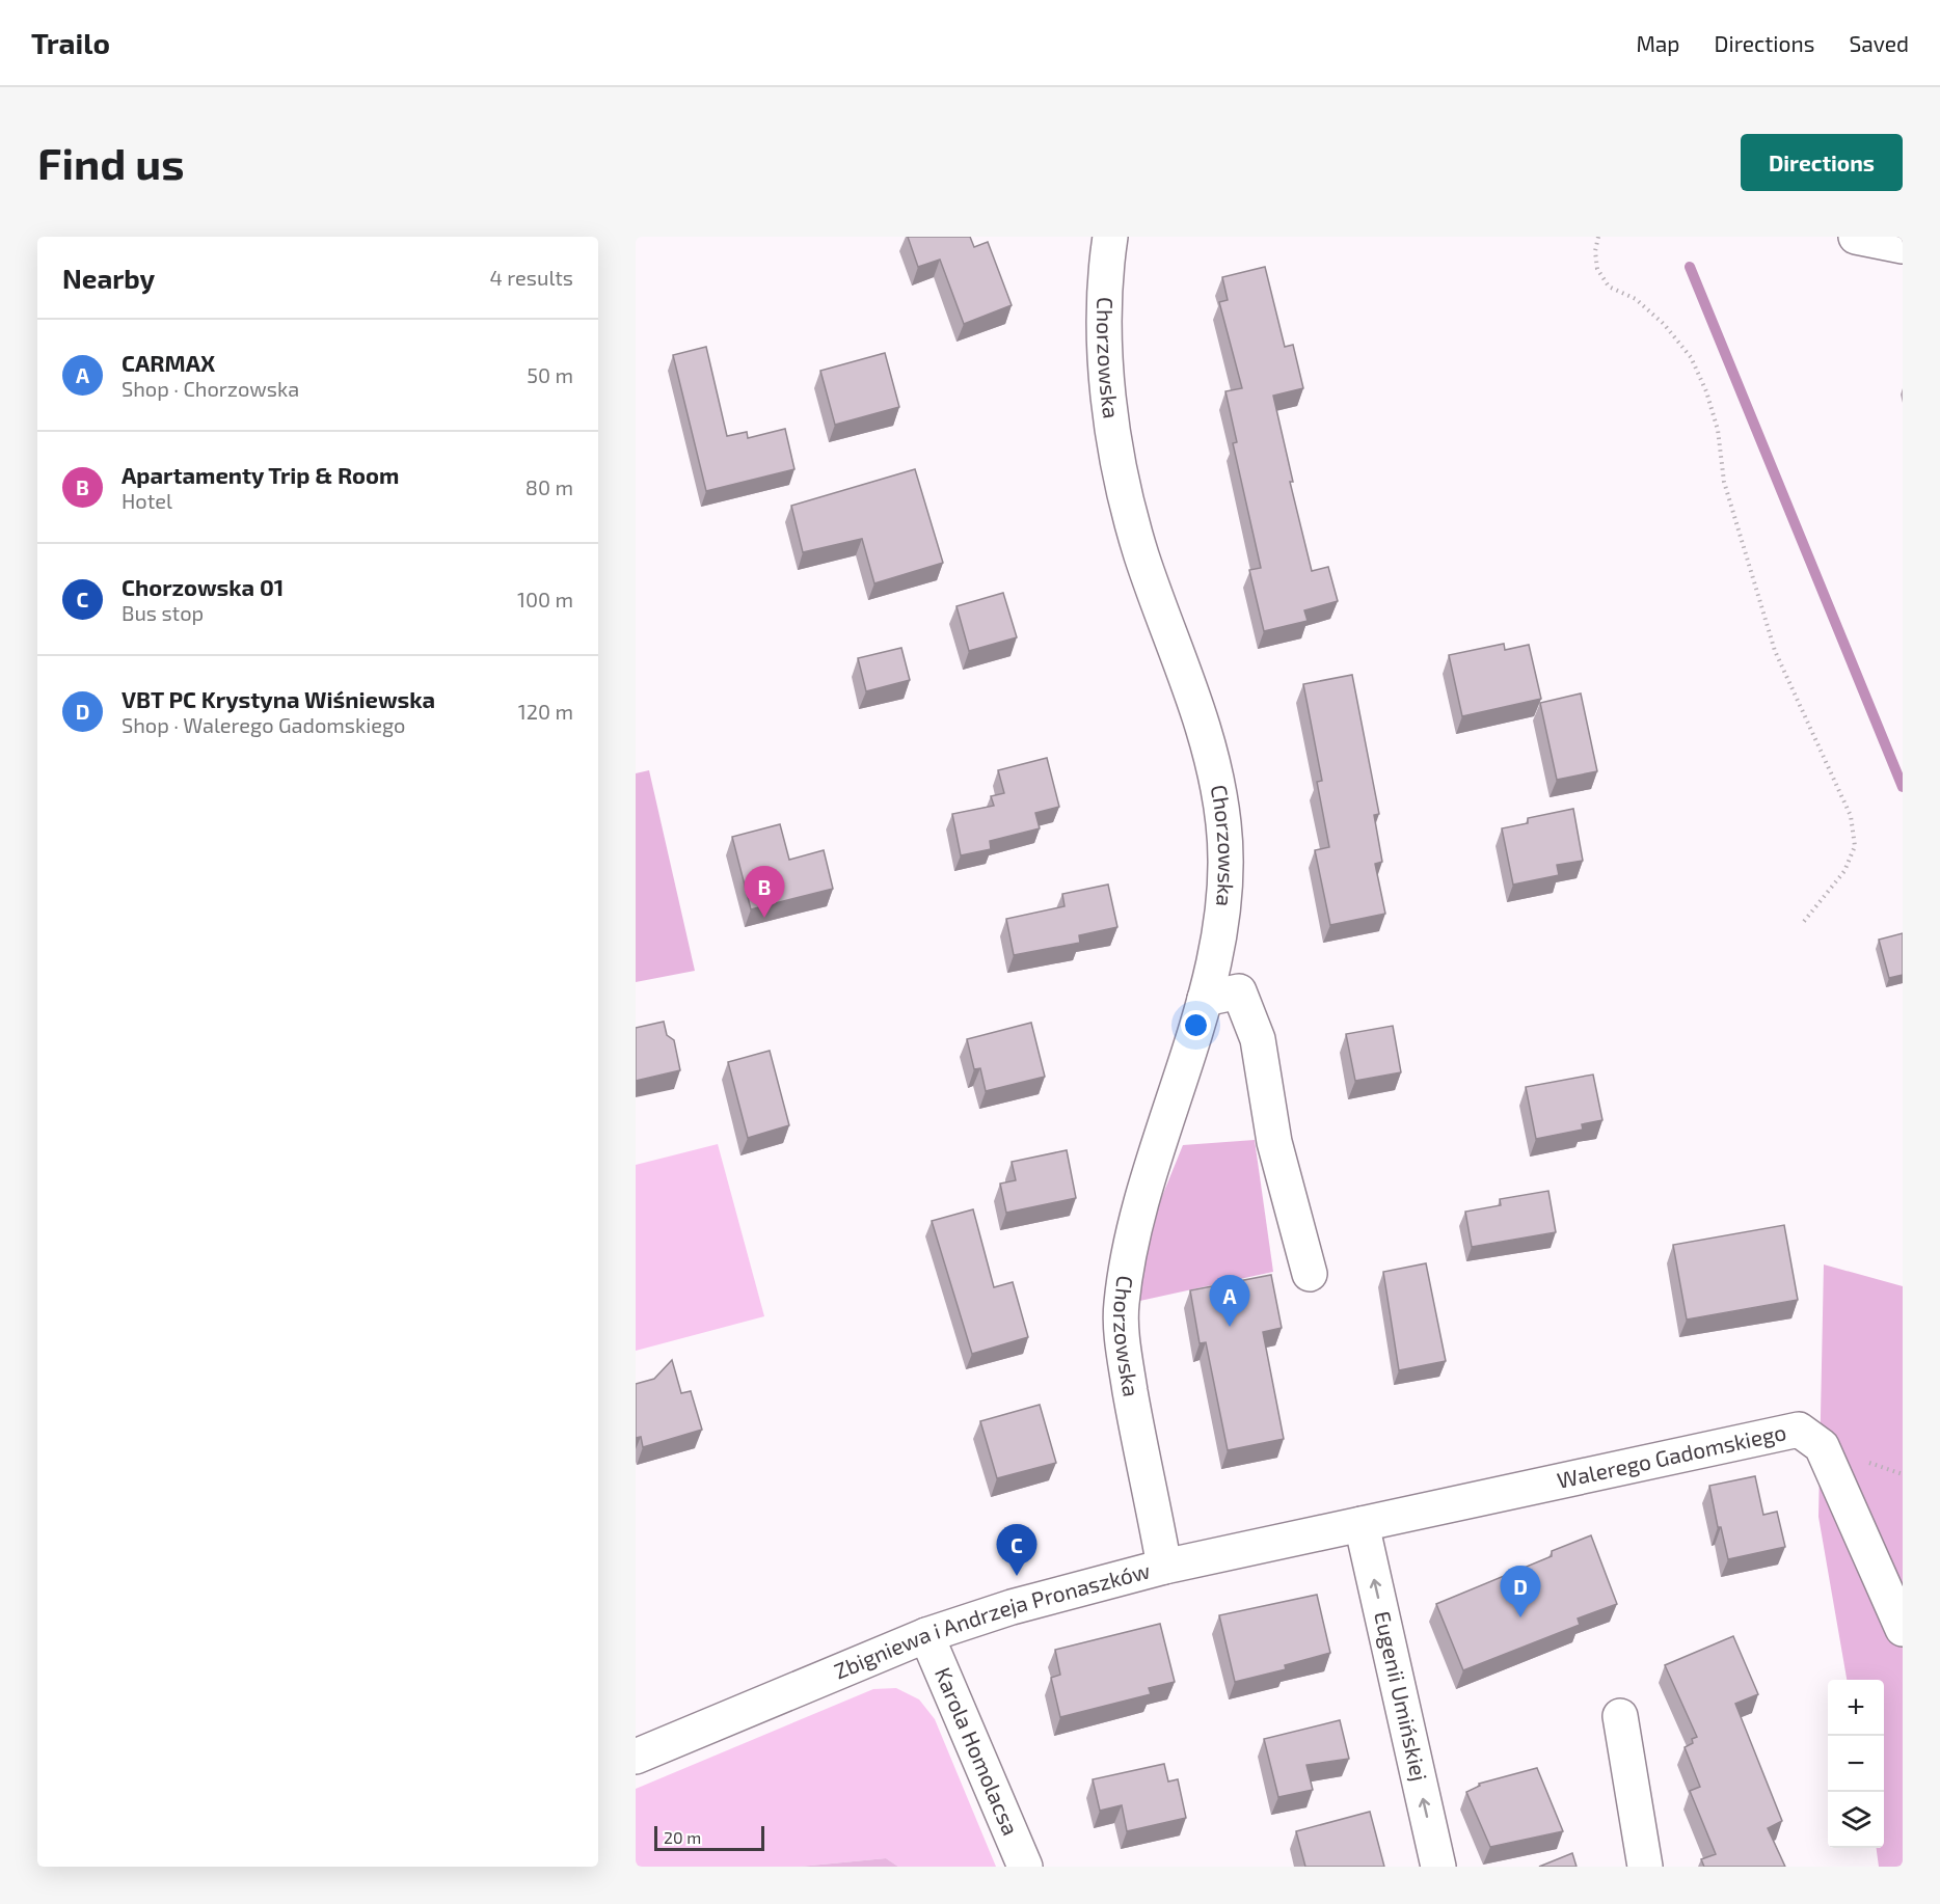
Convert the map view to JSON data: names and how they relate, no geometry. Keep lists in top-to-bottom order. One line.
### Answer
{"streets":{"street":["Chorzowska","Walerego Gadomskiego","Zbigniewa i Andrzeja Pronaszków","Eugenii Umińskiej","Karola Homolacsa"]},"crossings":[["Chorzowska","Zbigniewa i Andrzeja Pronaszków"],["Walerego Gadomskiego","Zbigniewa i Andrzeja Pronaszków"],["Walerego Gadomskiego","Eugenii Umińskiej"],["Zbigniewa i Andrzeja Pronaszków","Eugenii Umińskiej"],["Zbigniewa i Andrzeja Pronaszków","Karola Homolacsa"]],"scale_bar":"20 m","page":{"header":"Trailo","nav":["Map","Directions","Saved"],"buttons":"Directions","title":"Find us","heading":["Nearby","4 results"],"list":[{"mark":"A","name":"CARMAX","note":"Shop · Chorzowska","value":"50 m"},{"mark":"B","name":"Apartamenty Trip & Room","note":"Hotel","value":"80 m"},{"mark":"C","name":"Chorzowska 01","note":"Bus stop","value":"100 m"},{"mark":"D","name":"VBT PC Krystyna Wiśniewska","note":"Shop · Walerego Gadomskiego","value":"120 m"}],"pins":["B","A","C","D"],"map_buttons":["+","−"],"scale":"20 m"}}
